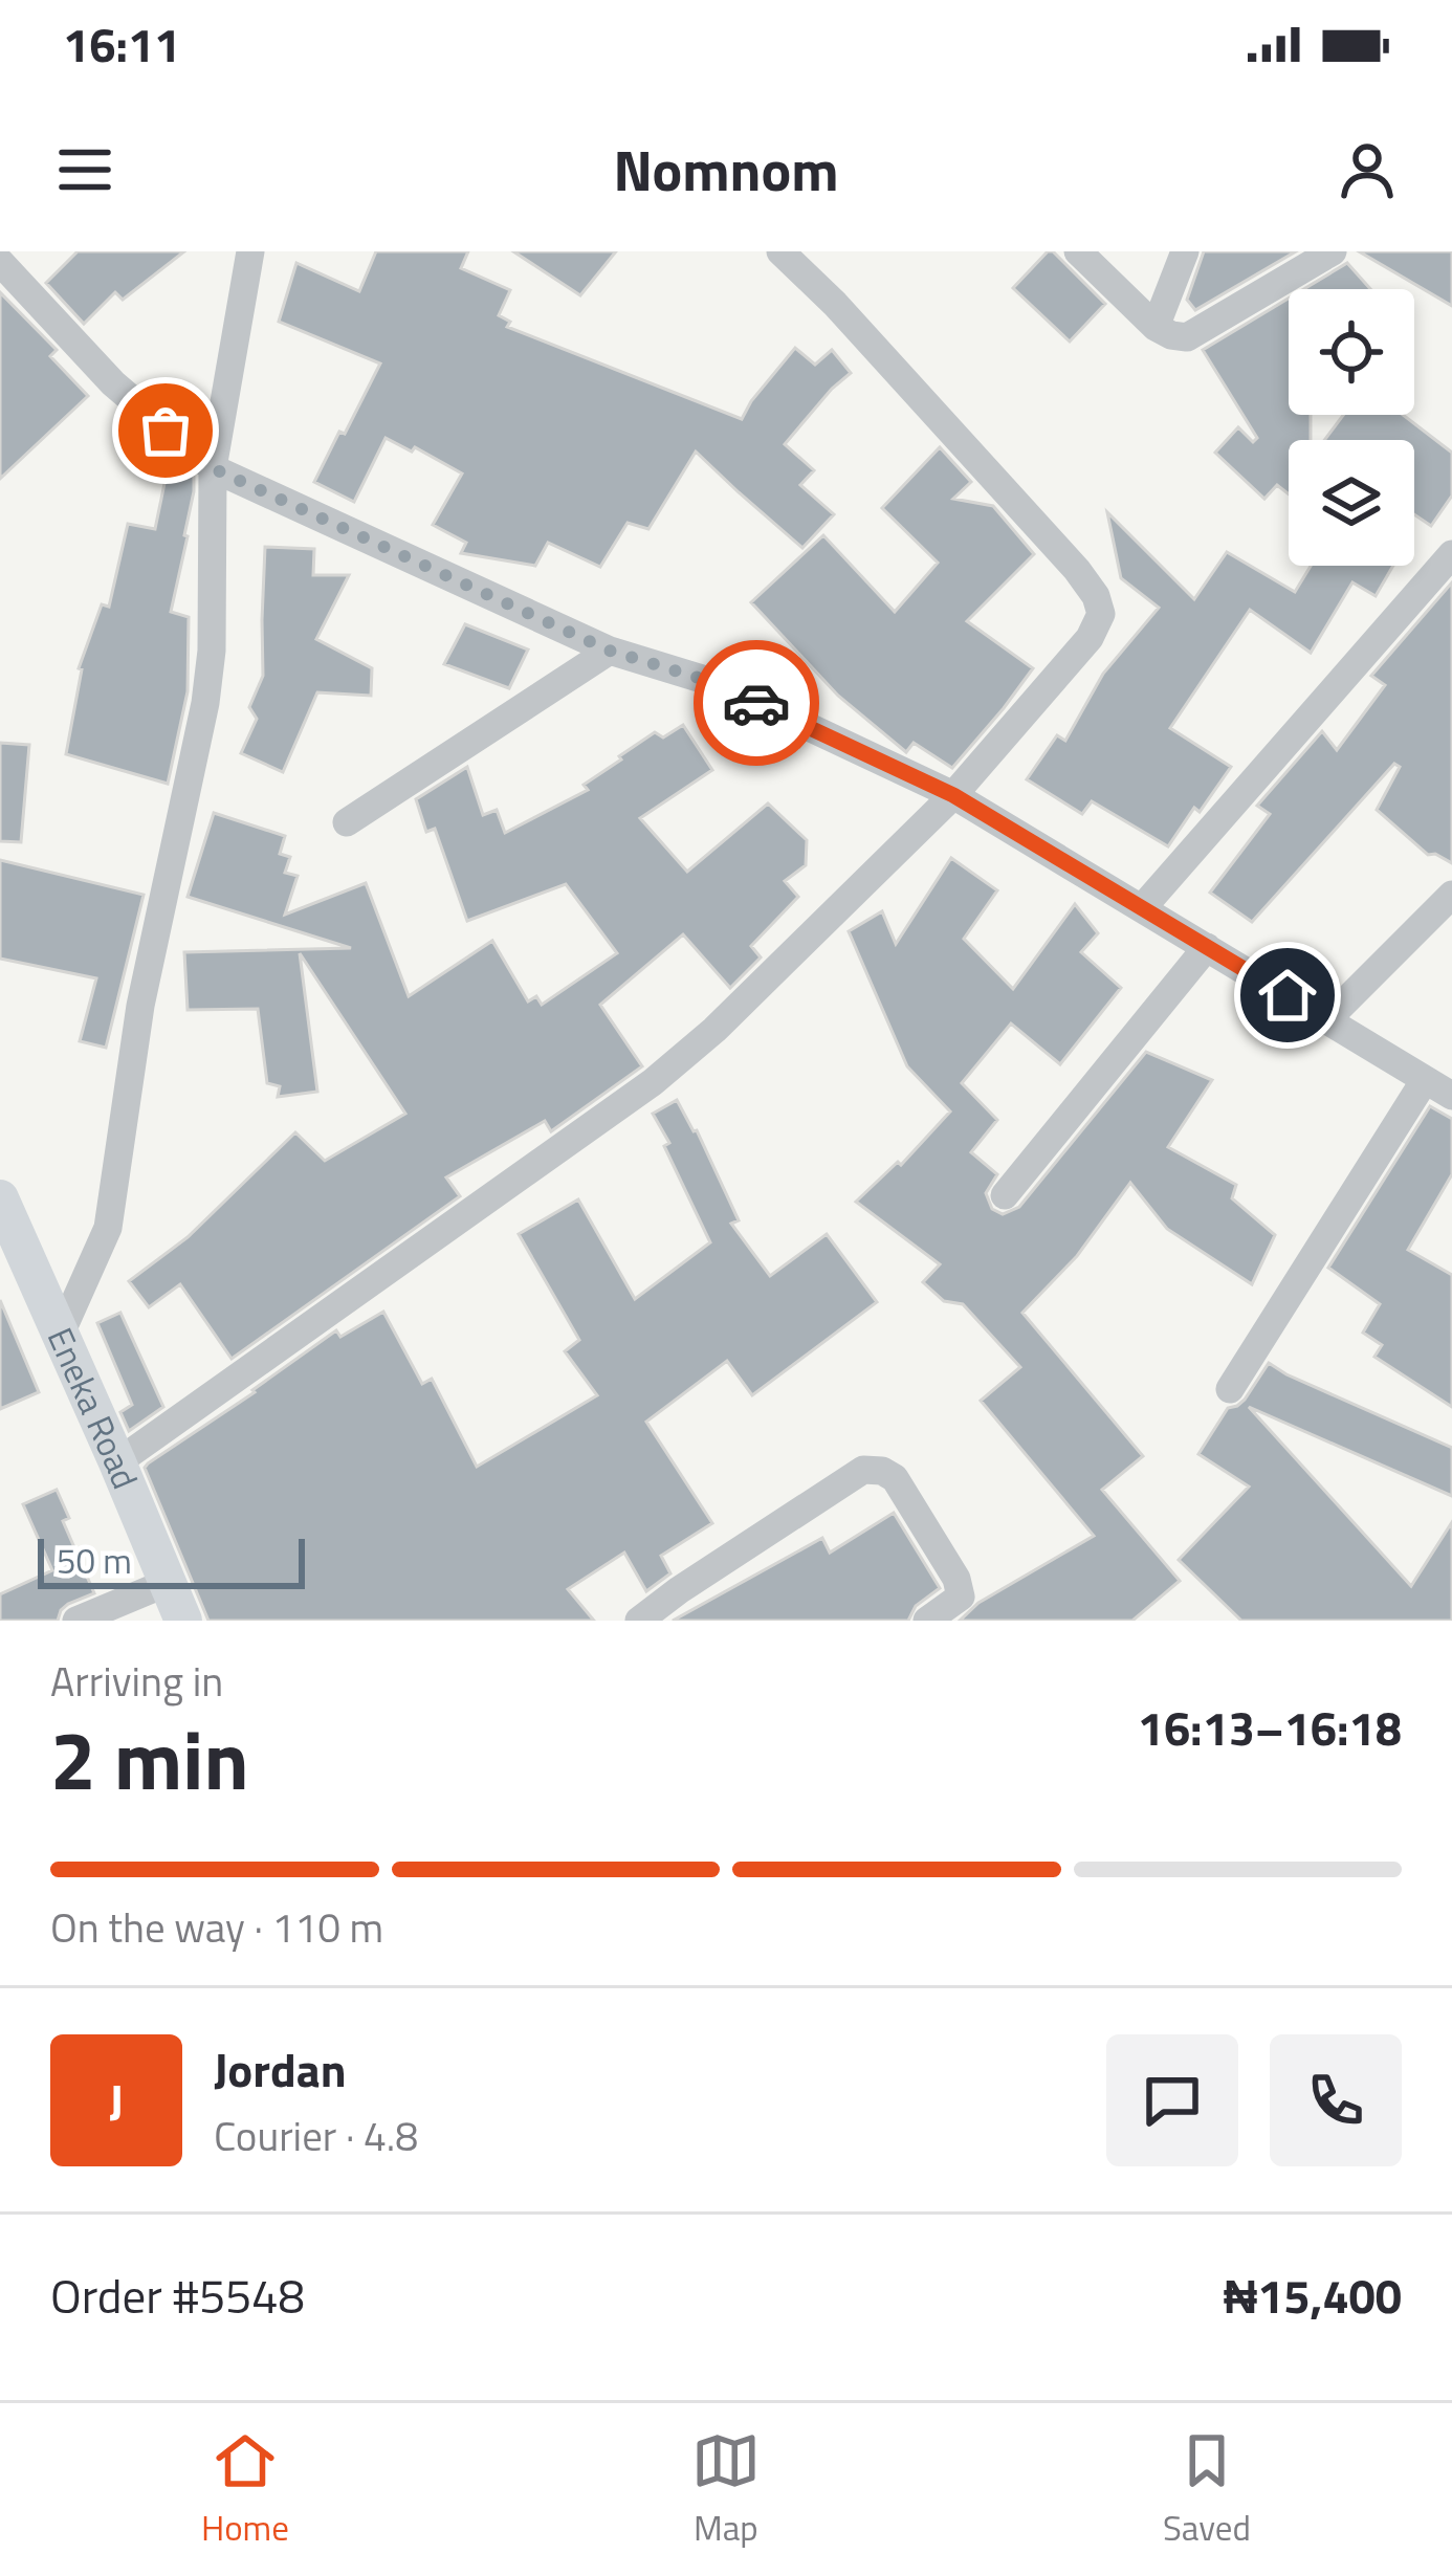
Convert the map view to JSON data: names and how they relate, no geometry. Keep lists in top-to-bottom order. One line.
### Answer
{"streets":{"main road":["Eneka Road"]},"scale_bar":"50 m","page":{"status":"16:11","header":"Nomnom","scale":"50 m","heading":["2 min","Arriving in","16:13–16:18"],"panel":["Jordan","Courier · 4.8","Order #5548","₦15,400"],"bar":"On the way · 110 m","round":"J","tabs":["Home","Map","Saved"]}}
